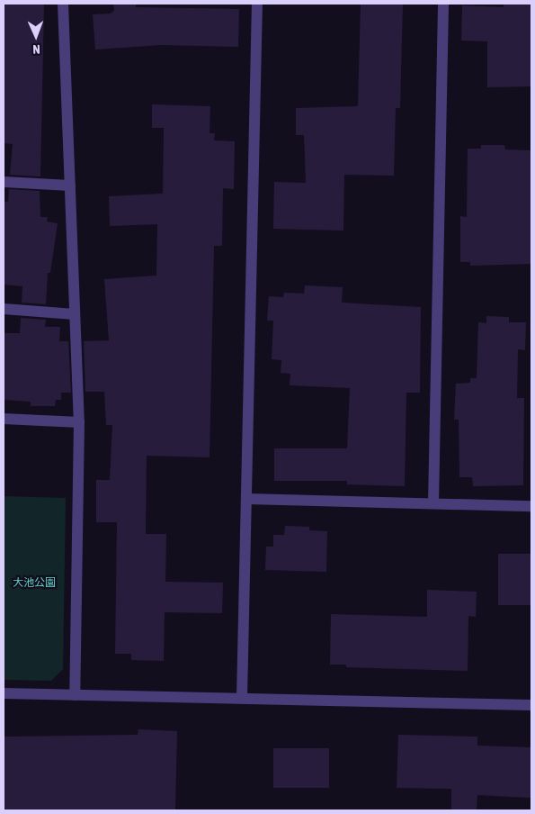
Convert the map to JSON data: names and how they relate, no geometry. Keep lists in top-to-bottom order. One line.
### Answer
{"parks":["大池公園"],"north":"bottom"}
